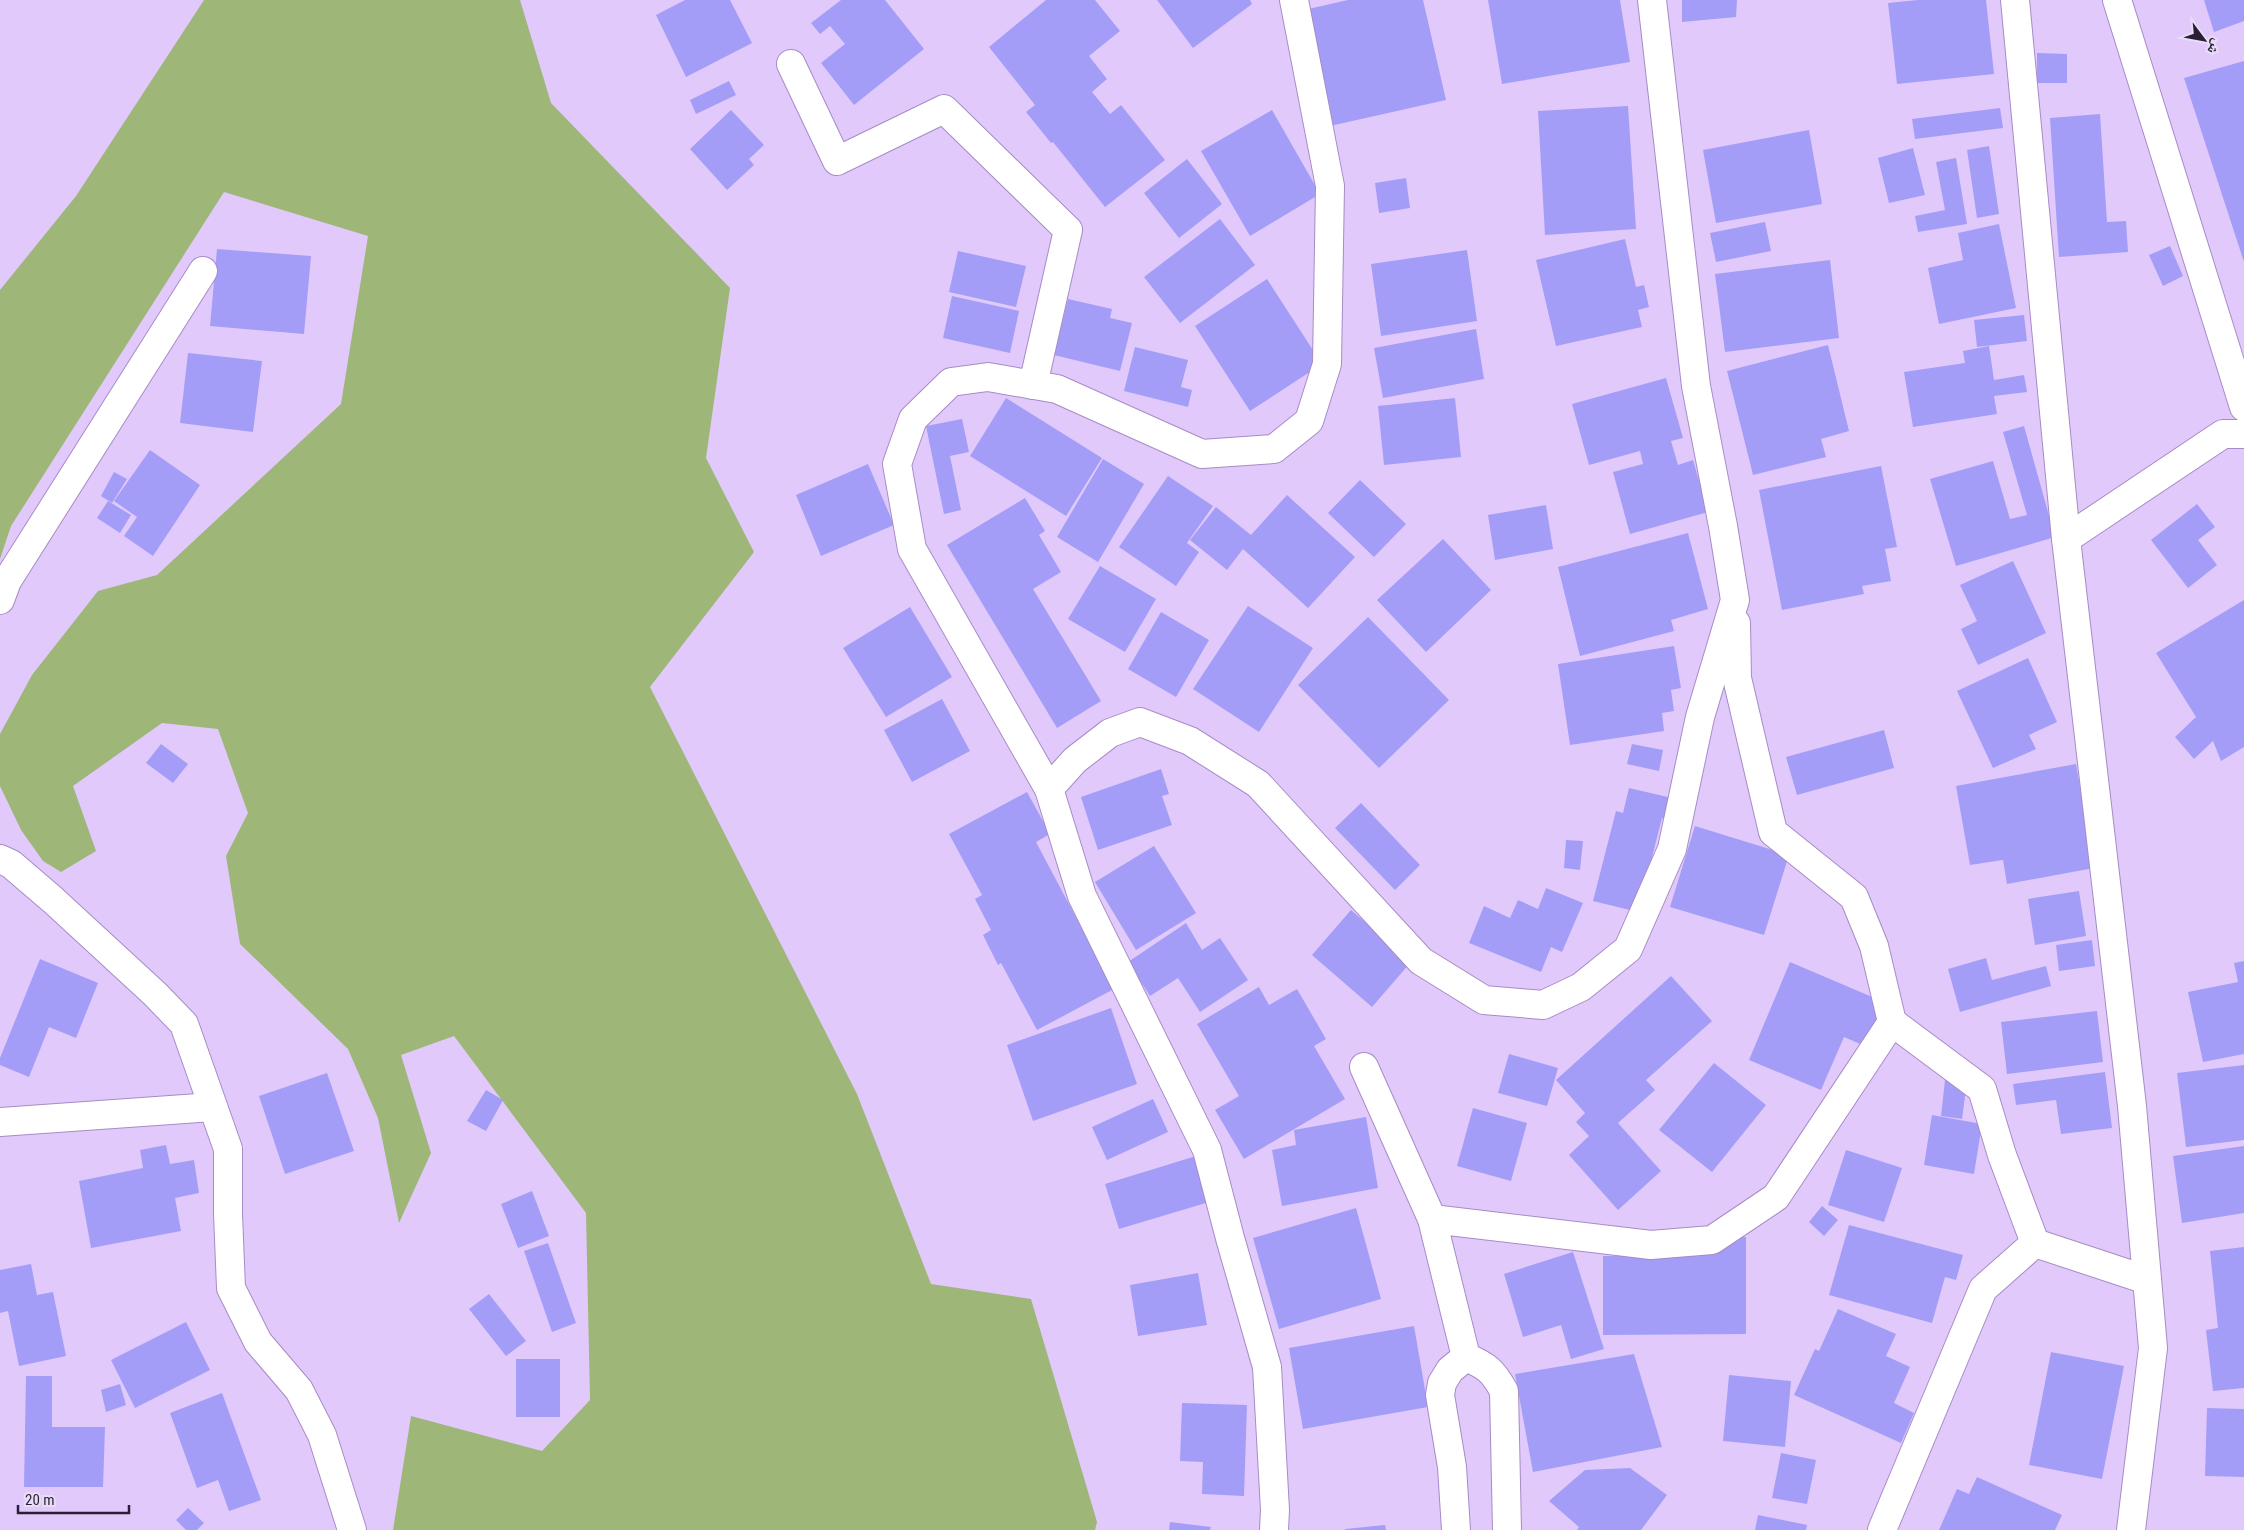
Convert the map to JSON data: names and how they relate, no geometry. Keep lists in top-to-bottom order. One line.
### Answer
{"scale_bar":"20 m","north":"bottom right"}
